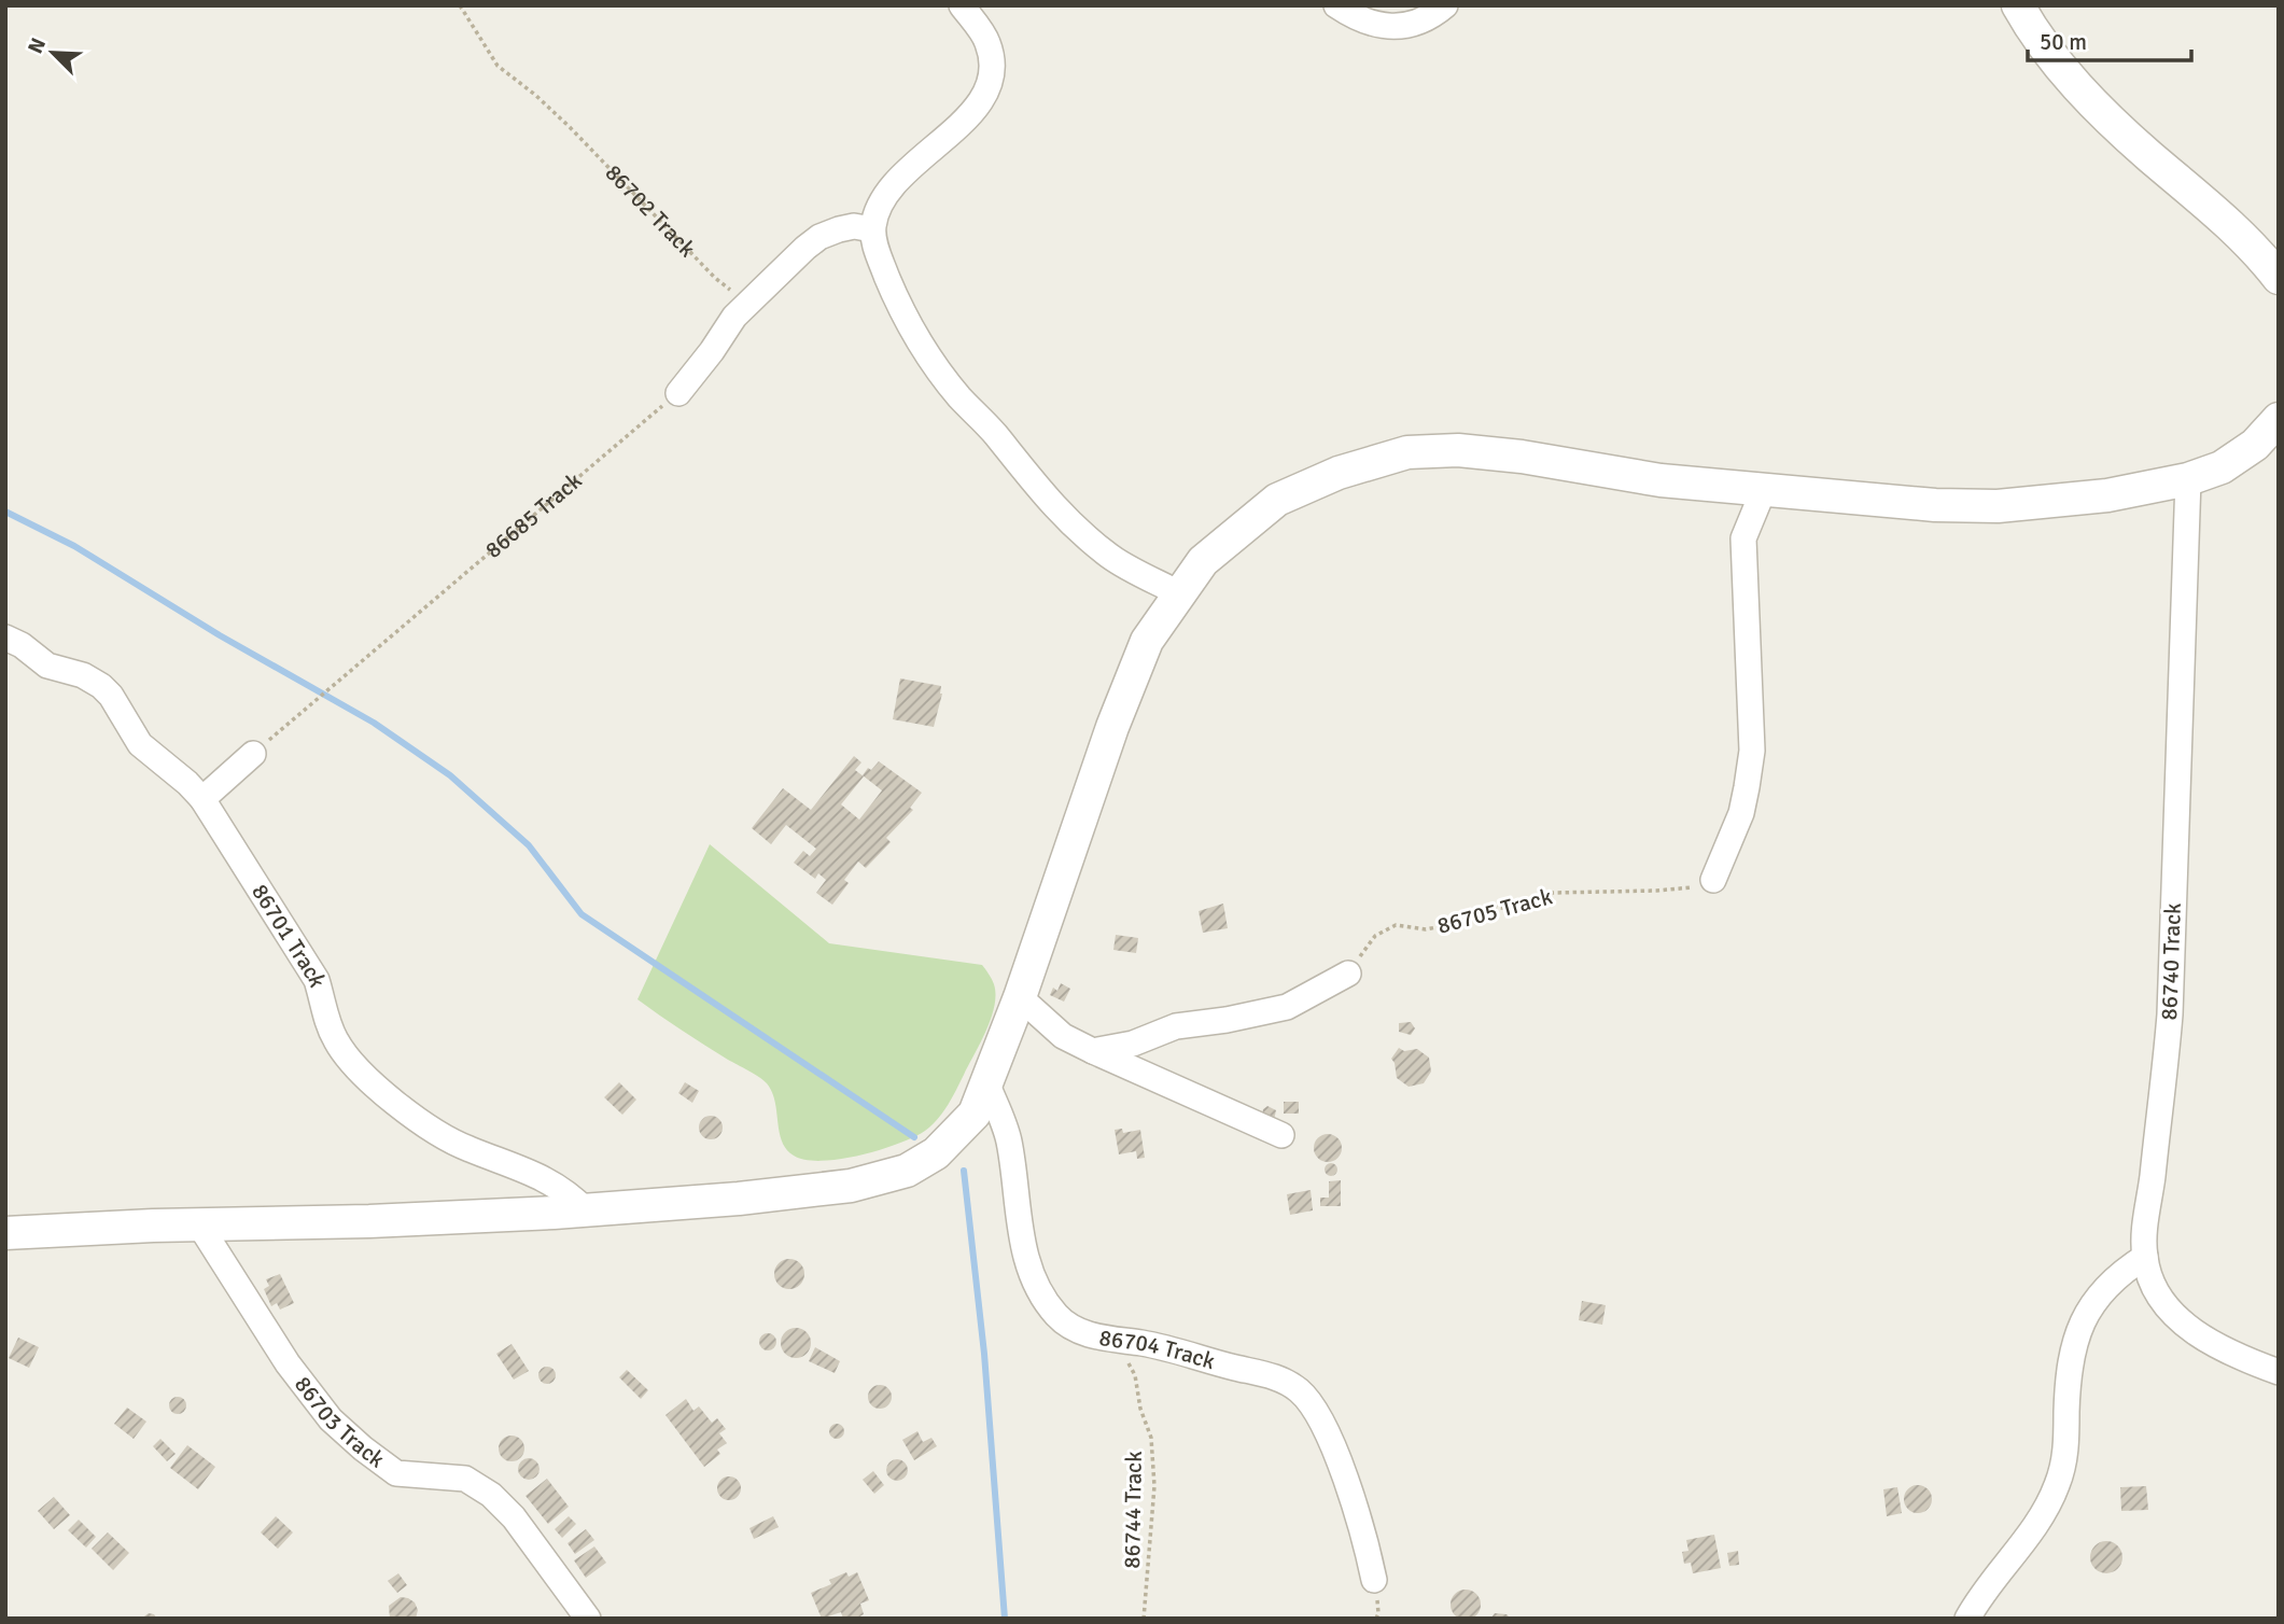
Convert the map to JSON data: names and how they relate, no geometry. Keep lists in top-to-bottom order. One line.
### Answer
{"streets":{"street":["86701 Track","86740 Track","86704 Track","86703 Track"],"path":["86702 Track","86685 Track","86705 Track","86744 Track"]},"crossings":[["86704 Track","86744 Track"]],"scale_bar":"50 m","north":"top left"}
